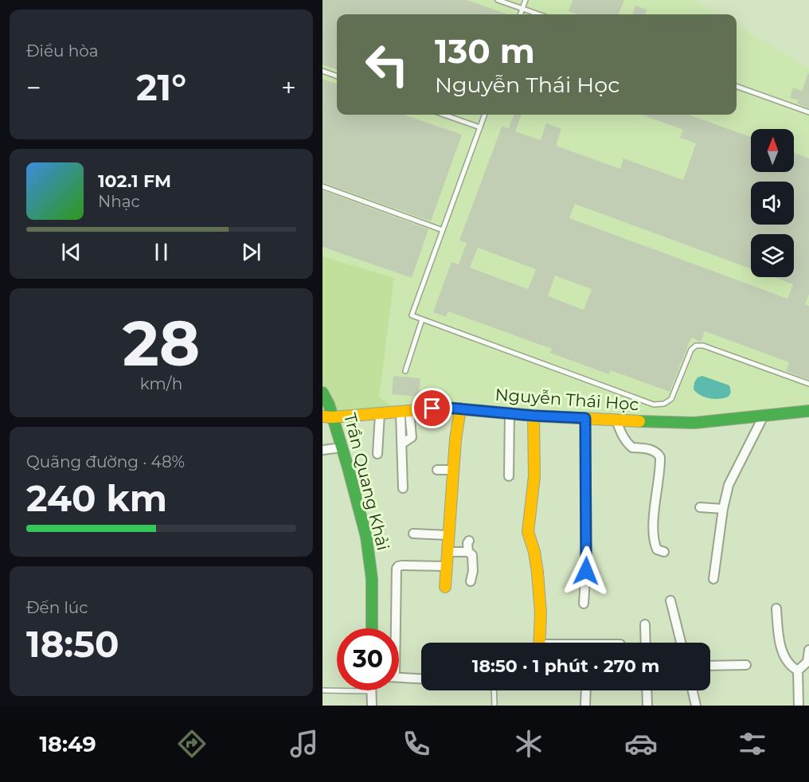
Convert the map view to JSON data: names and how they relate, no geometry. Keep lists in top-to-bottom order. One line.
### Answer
{"streets":{"street":["Nguyễn Thái Học","Trần Quang Khải"]},"crossings":[["Nguyễn Thái Học","Trần Quang Khải"]],"north":"top","page":{"tile":["Điều hòa",["28","km/h"],["Quãng đường · 48%","240 km"],["Đến lúc","18:50"]],"turn":["130 m","Nguyễn Thái Học"],"heat":["−","21°","+"],"song":["102.1 FM","Nhạc"],"limit":"30","trip":"18:50 · 1 phút · 270 m","tabs":"18:49"}}
